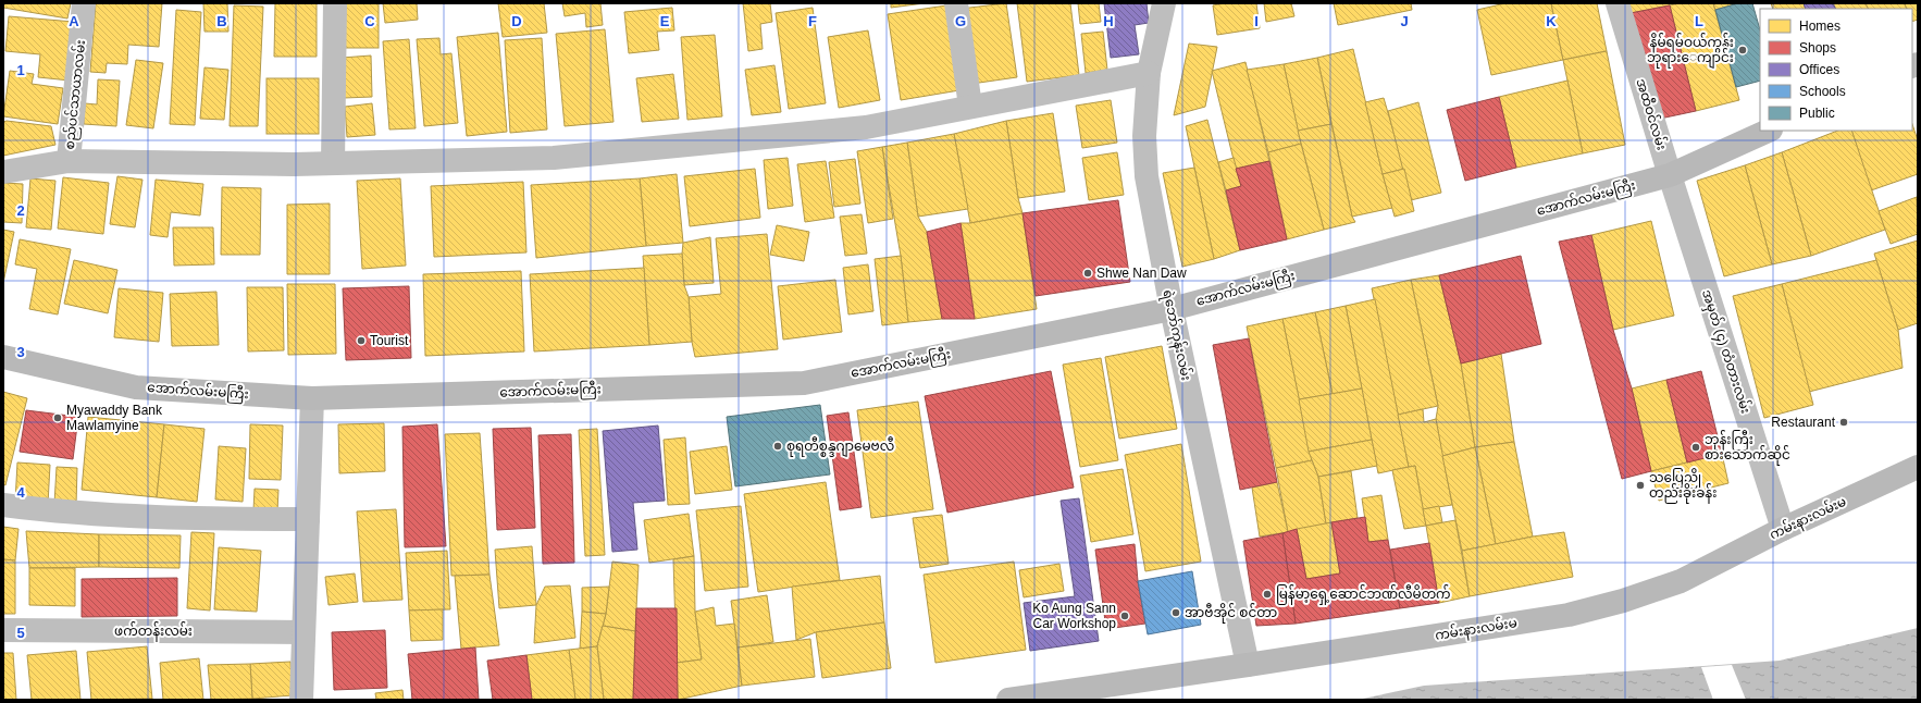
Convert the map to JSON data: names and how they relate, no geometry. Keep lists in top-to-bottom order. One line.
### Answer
{"streets":{"main road":["အောက်လမ်းမကြီး","ကမ်းနားလမ်းမ"],"street":["စည်ပင်သာယာလမ်း","အထီဝင်လမ်း","ရဲဘော်ကုန်းလမ်း","အမှတ် (၄) တံတားလမ်း","ဖက်တန်းလမ်း"]},"crossings":[["အထီဝင်လမ်း","အောက်လမ်းမကြီး"],["အထီဝင်လမ်း","အမှတ် (၄) တံတားလမ်း"],["အောက်လမ်းမကြီး","ရဲဘော်ကုန်းလမ်း"],["အောက်လမ်းမကြီး","အမှတ် (၄) တံတားလမ်း"],["ရဲဘော်ကုန်းလမ်း","ကမ်းနားလမ်းမ"],["အမှတ် (၄) တံတားလမ်း","ကမ်းနားလမ်းမ"]],"places":["နိမ်ရမ်ဝယ်ကွန်း ဘုရားေကျာင်း","Shwe Nan Daw","Tourist","Myawaddy Bank Mawlamyine","Restaurant","စုရတီစ္စန္ဒဂျာမေဗလီ","ဘုန်းကြီး စားသောက်ဆိုင်","သပြေညို တည်းခိုးခန်း","မြန်မာ့ရှေ့ဆောင်ဘဏ်လီမိတက်","အာဗီအိုင် စင်တာ","Ko Aung Sann Car Workshop"],"legend":["Homes","Shops","Offices","Schools","Public"],"grid":{"columns":["A","B","C","D","E","F","G","H","I","J","K","L"],"rows":["1","2","3","4","5"]}}
